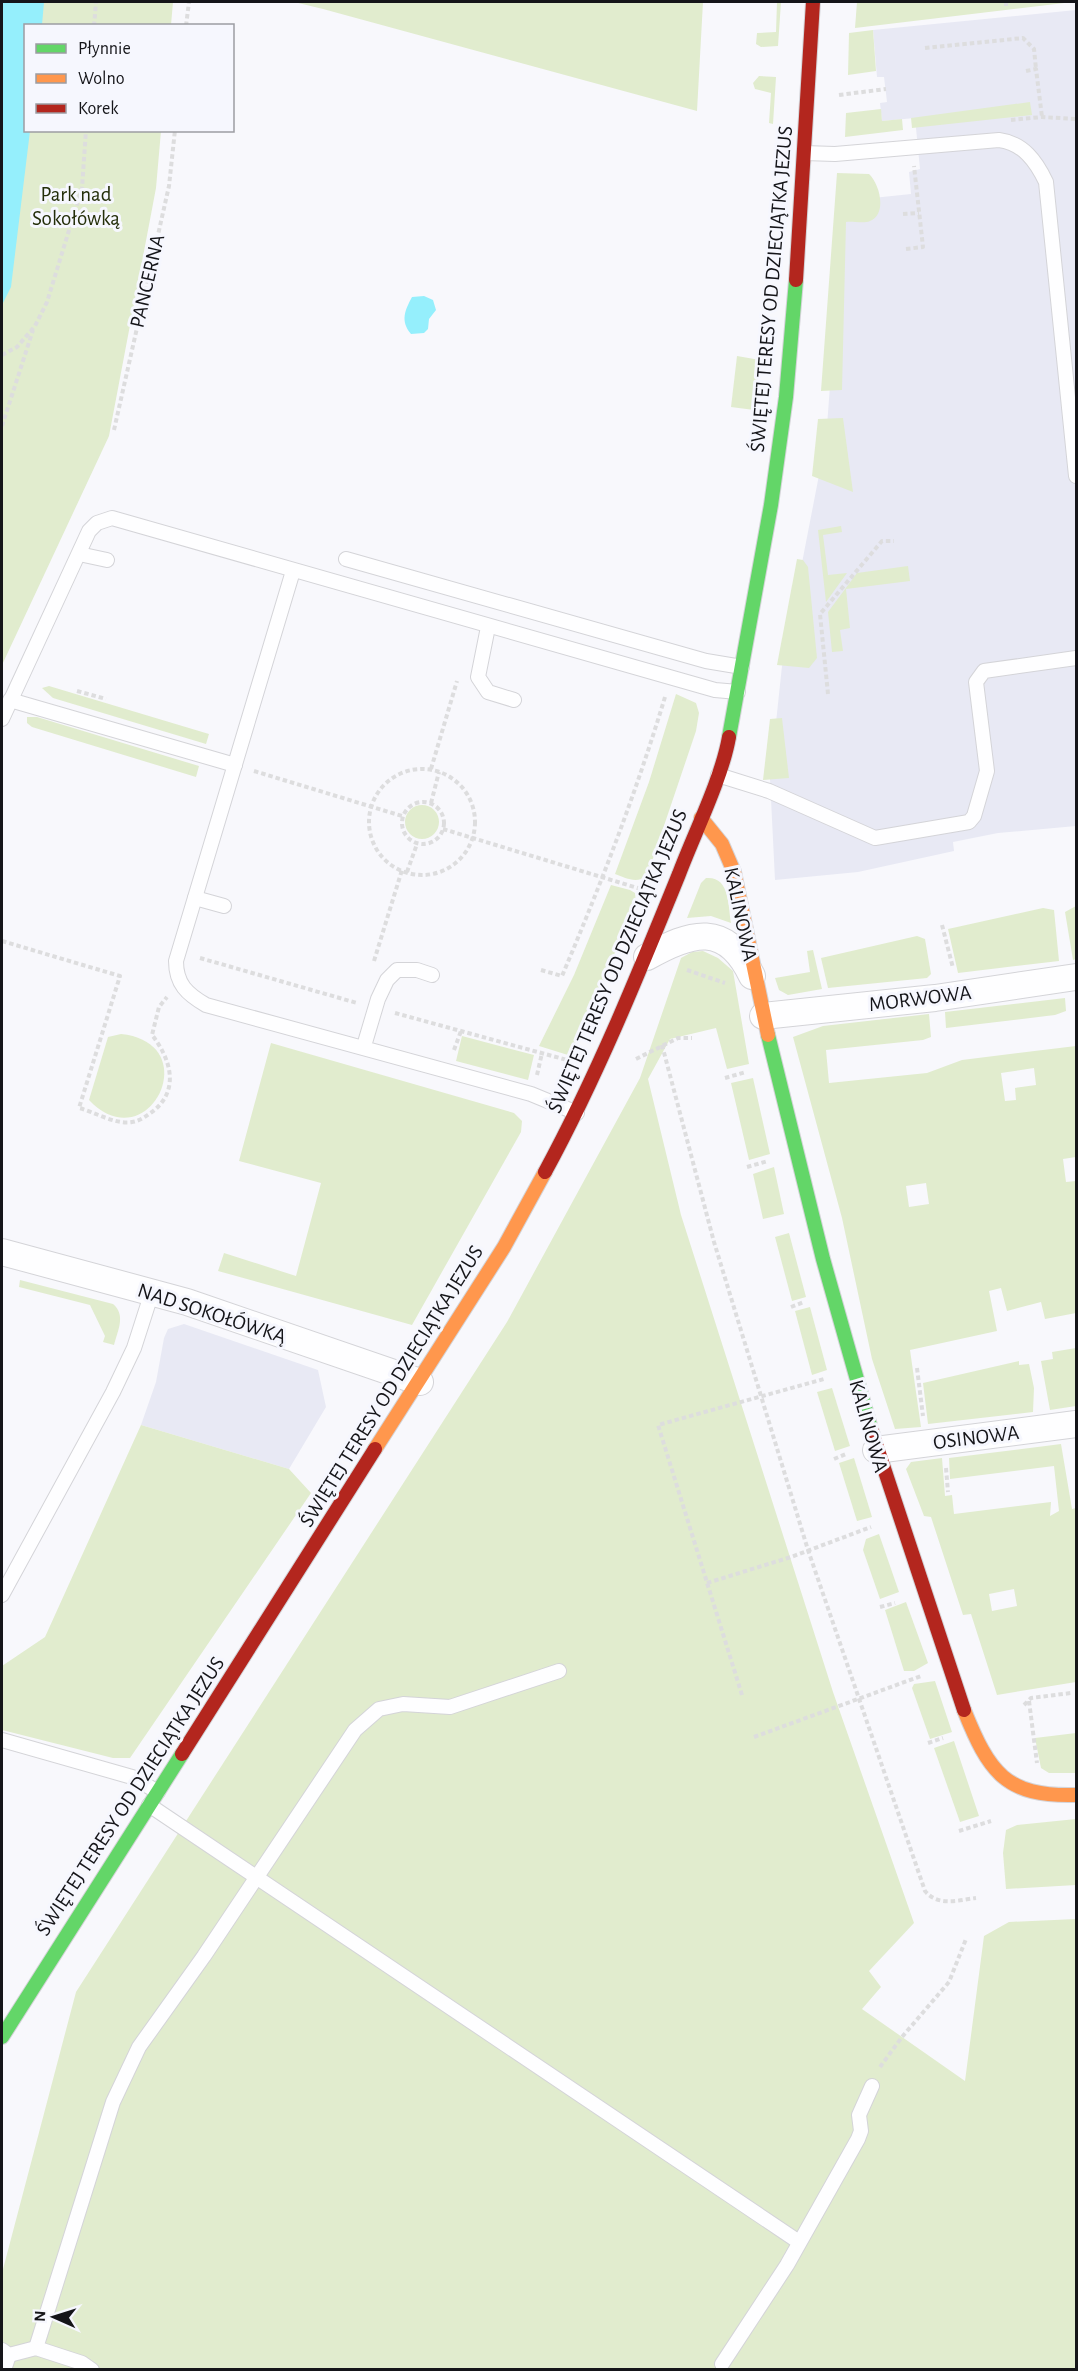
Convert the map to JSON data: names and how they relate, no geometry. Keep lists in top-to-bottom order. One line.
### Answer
{"streets":{"street":["ŚWIĘTEJ TERESY OD DZIECIĄTKA JEZUS","KALINOWA","MORWOWA","NAD SOKOŁÓWKĄ","OSINOWA"],"path":["PANCERNA"]},"crossings":[["ŚWIĘTEJ TERESY OD DZIECIĄTKA JEZUS","KALINOWA"],["ŚWIĘTEJ TERESY OD DZIECIĄTKA JEZUS","NAD SOKOŁÓWKĄ"],["KALINOWA","MORWOWA"],["KALINOWA","OSINOWA"]],"parks":["Park nad Sokołówką"],"legend":["Płynnie","Wolno","Korek"],"north":"left"}
